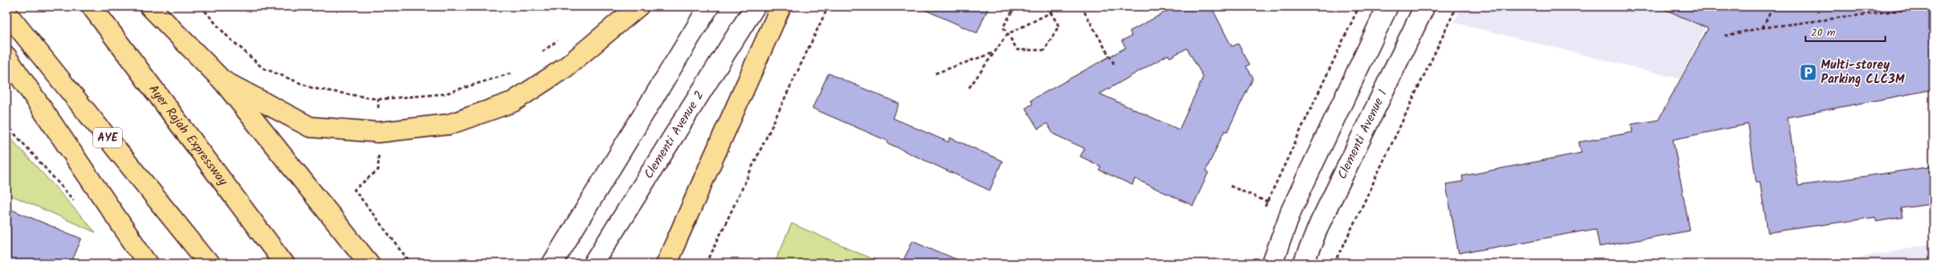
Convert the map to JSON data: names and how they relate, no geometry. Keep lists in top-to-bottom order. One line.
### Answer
{"streets":{"highway":["Ayer Rajah Expressway","AYE"],"main road":["Clementi Avenue 1","Clementi Avenue 2"]},"places":{"parking":["Multi-storey Parking CLC3M"]},"scale_bar":"20 m"}
